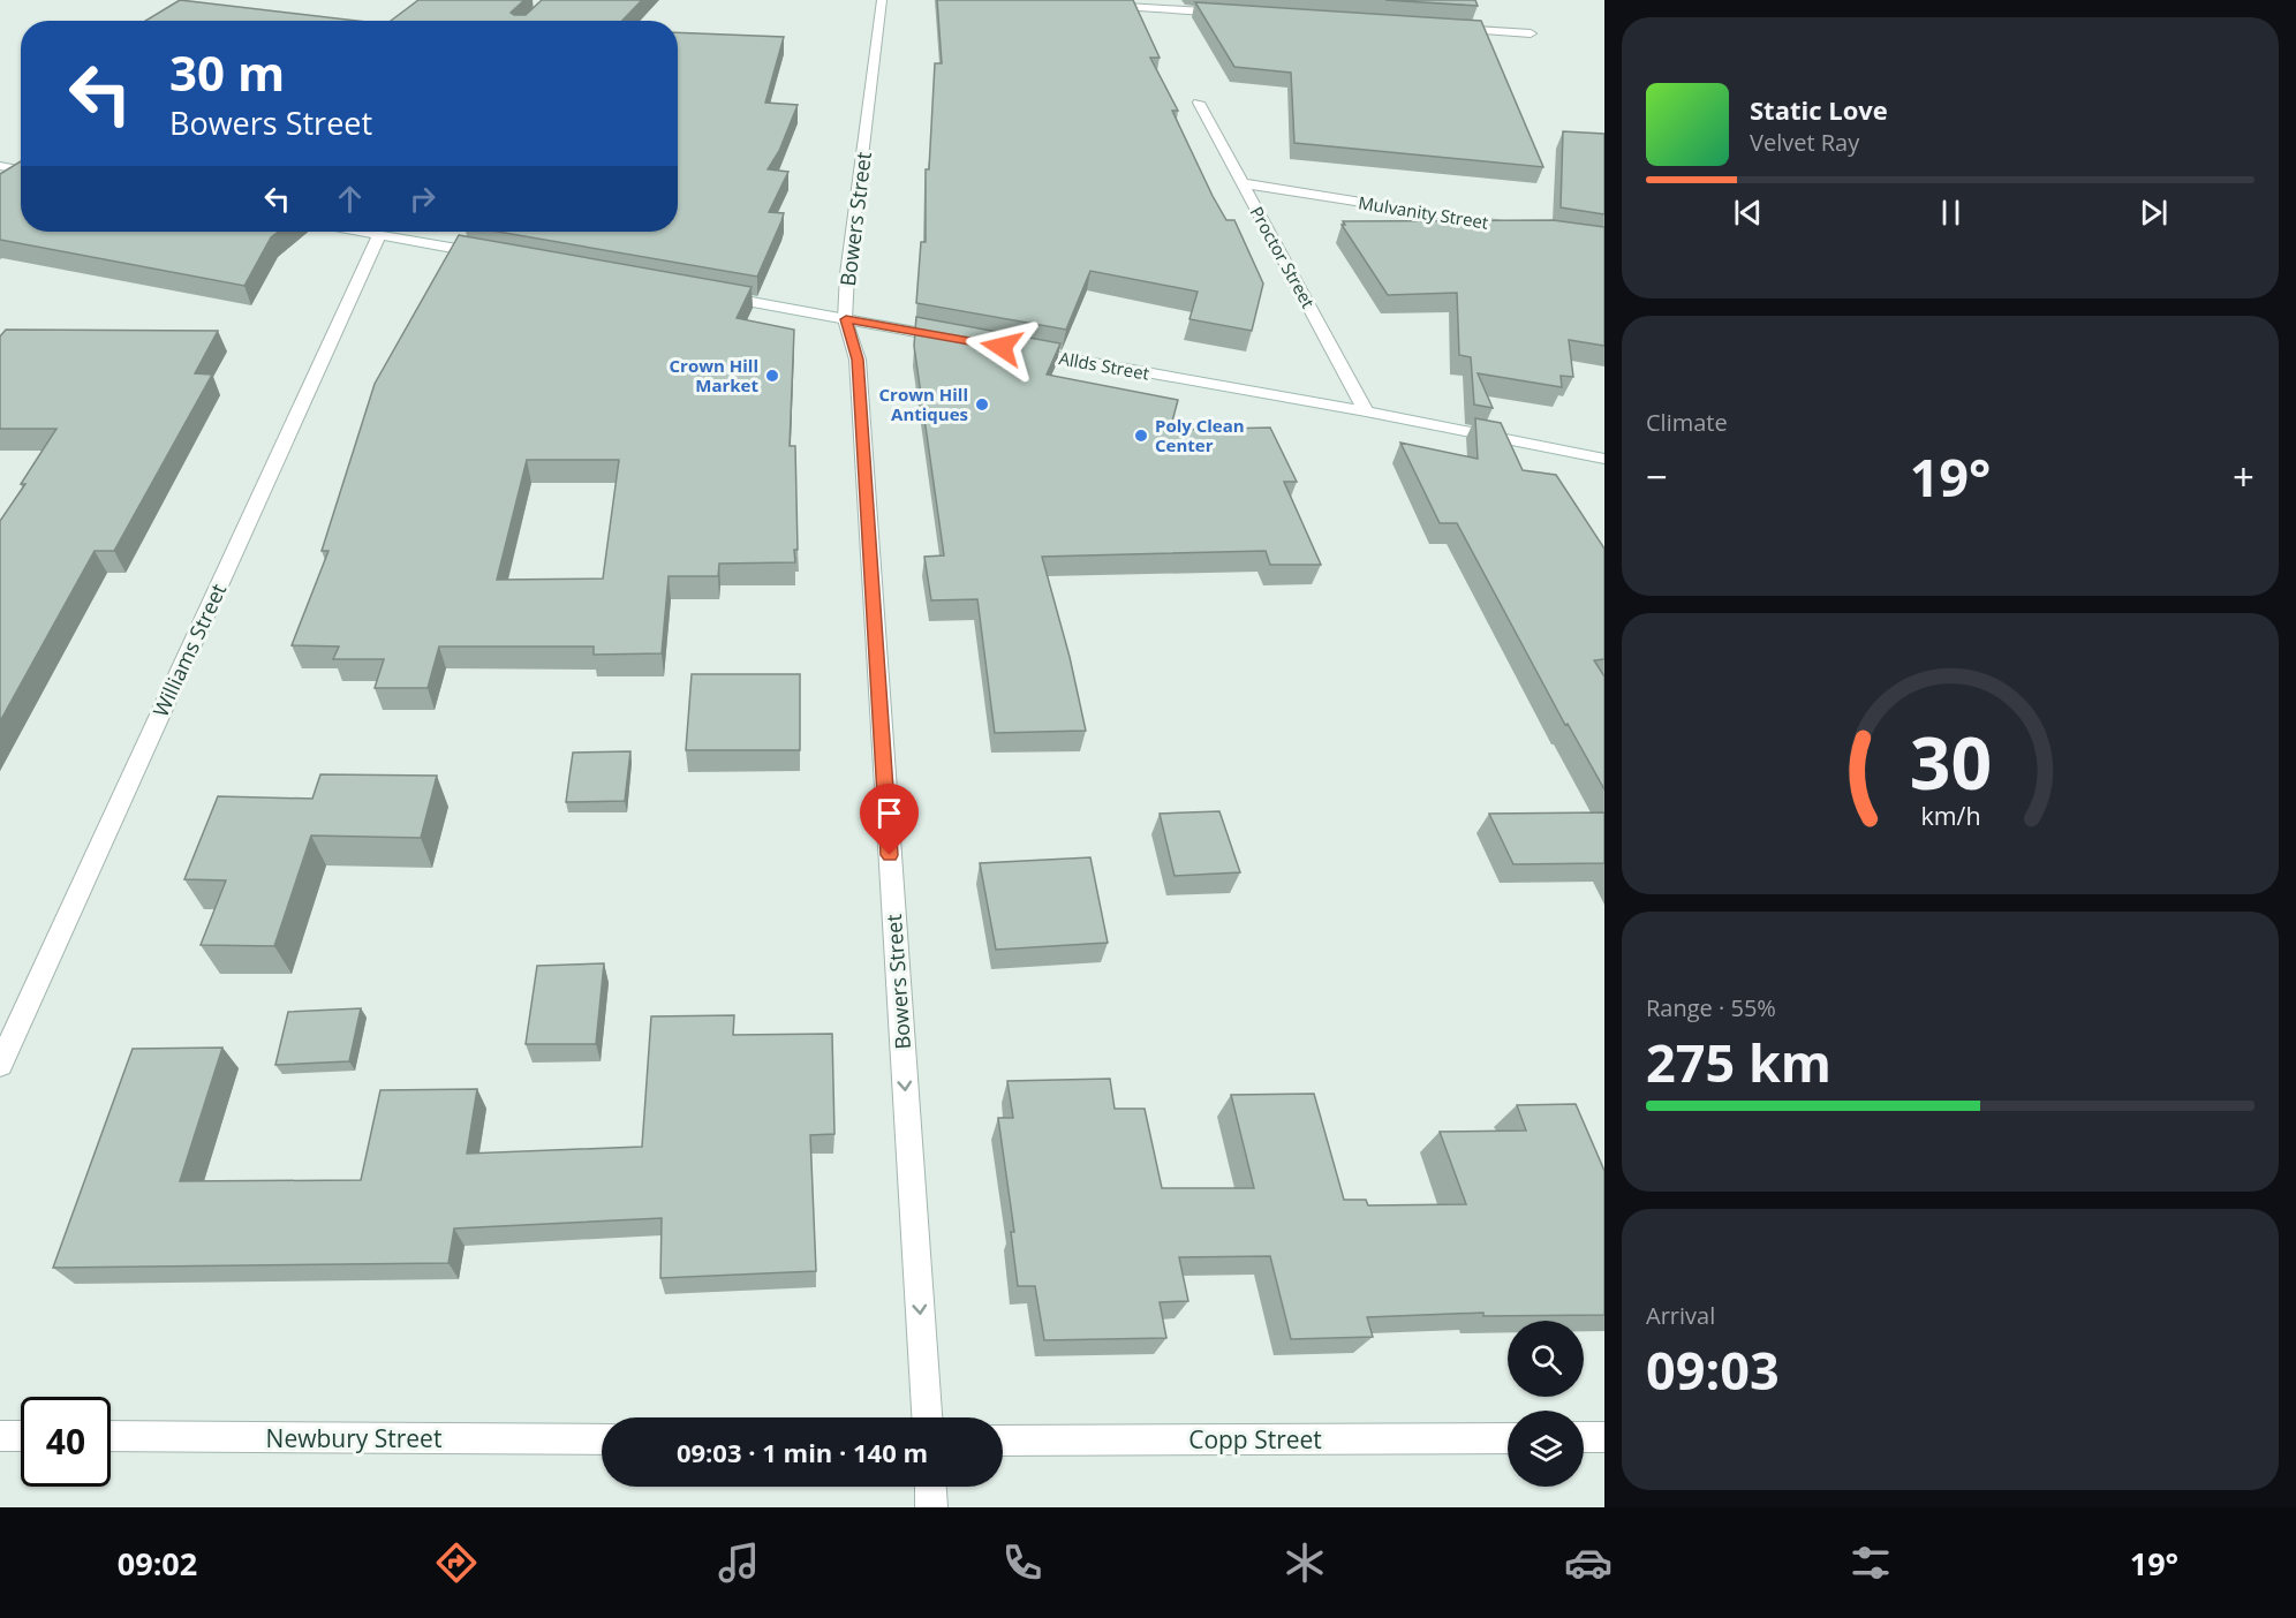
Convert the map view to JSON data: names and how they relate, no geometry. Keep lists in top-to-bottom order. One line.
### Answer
{"streets":{"street":["Mulvanity Street","Bowers Street","Proctor Street","Allds Street","Williams Street","Newbury Street","Copp Street"]},"crossings":[["Mulvanity Street","Proctor Street"],["Proctor Street","Allds Street"]],"one_way":["Bowers Street"],"places":["Crown Hill Market","Crown Hill Antiques","Poly Clean Center"],"page":{"turn":["30 m","Bowers Street"],"song":["Static Love","Velvet Ray"],"tile":["Climate",["Range · 55%","275 km"],["Arrival","09:03"]],"heat":["−","19°","+"],"limit":"40","trip":"09:03 · 1 min · 140 m","tabs":["09:02","19°"],"gauge":["30","km/h"]}}
